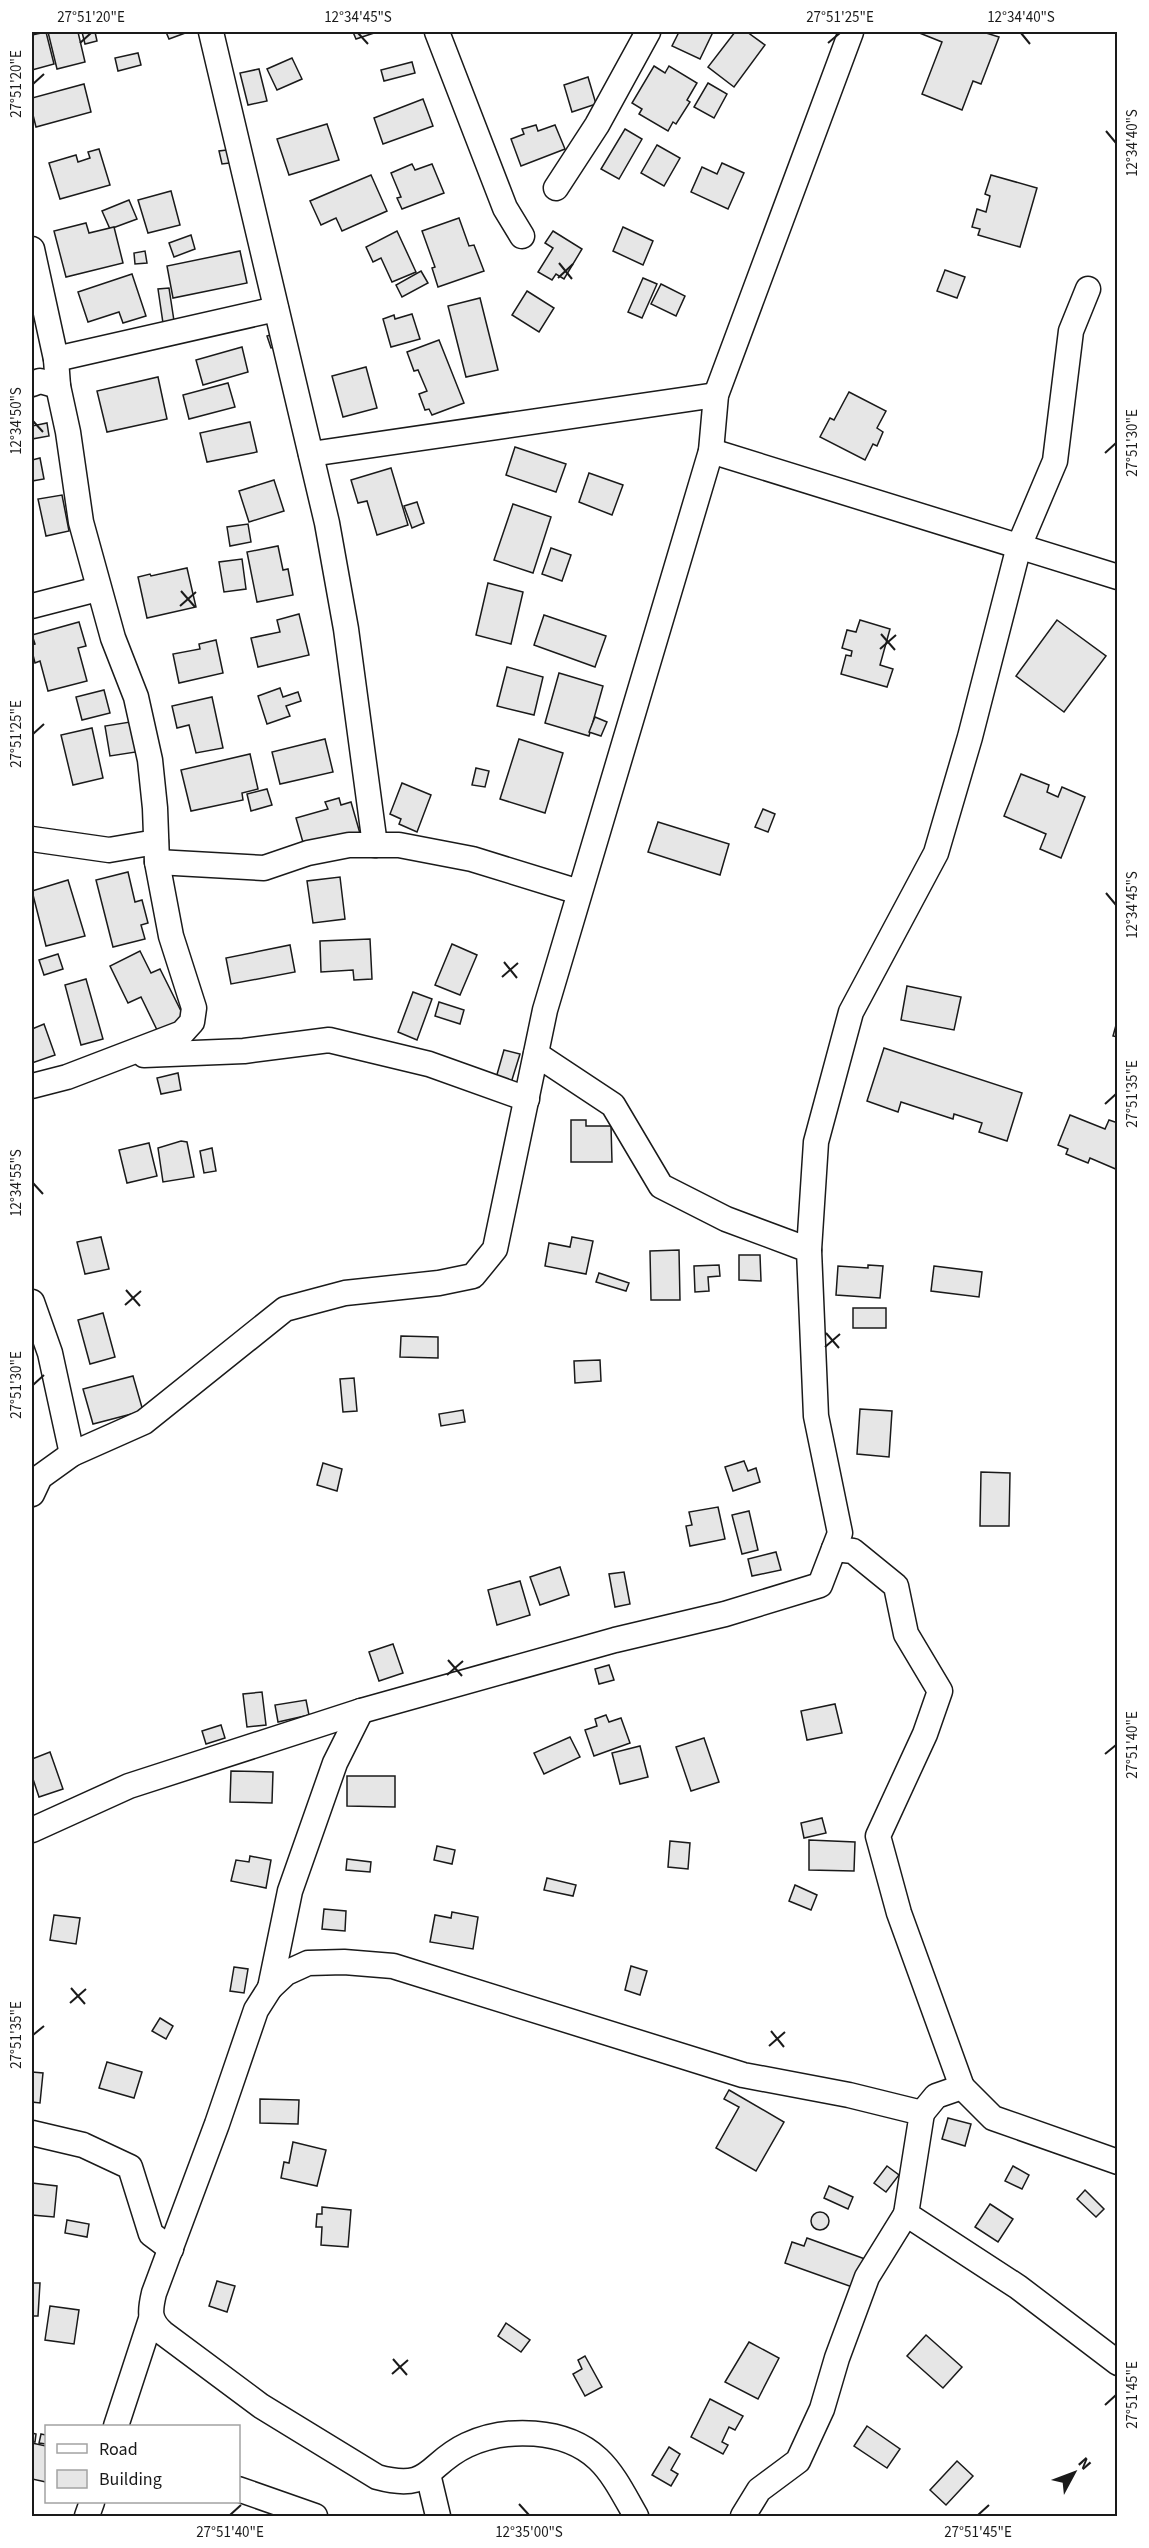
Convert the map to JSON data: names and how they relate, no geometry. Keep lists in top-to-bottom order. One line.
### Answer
{"legend":["Road","Building"],"north":"top right","coordinates":["27°51'20\"E","12°34'45\"S","27°51'25\"E","12°34'40\"S","12°34'50\"S","27°51'30\"E","27°51'35\"E","12°34'55\"S","27°51'40\"E","27°51'45\"E","12°35'00\"S"]}
